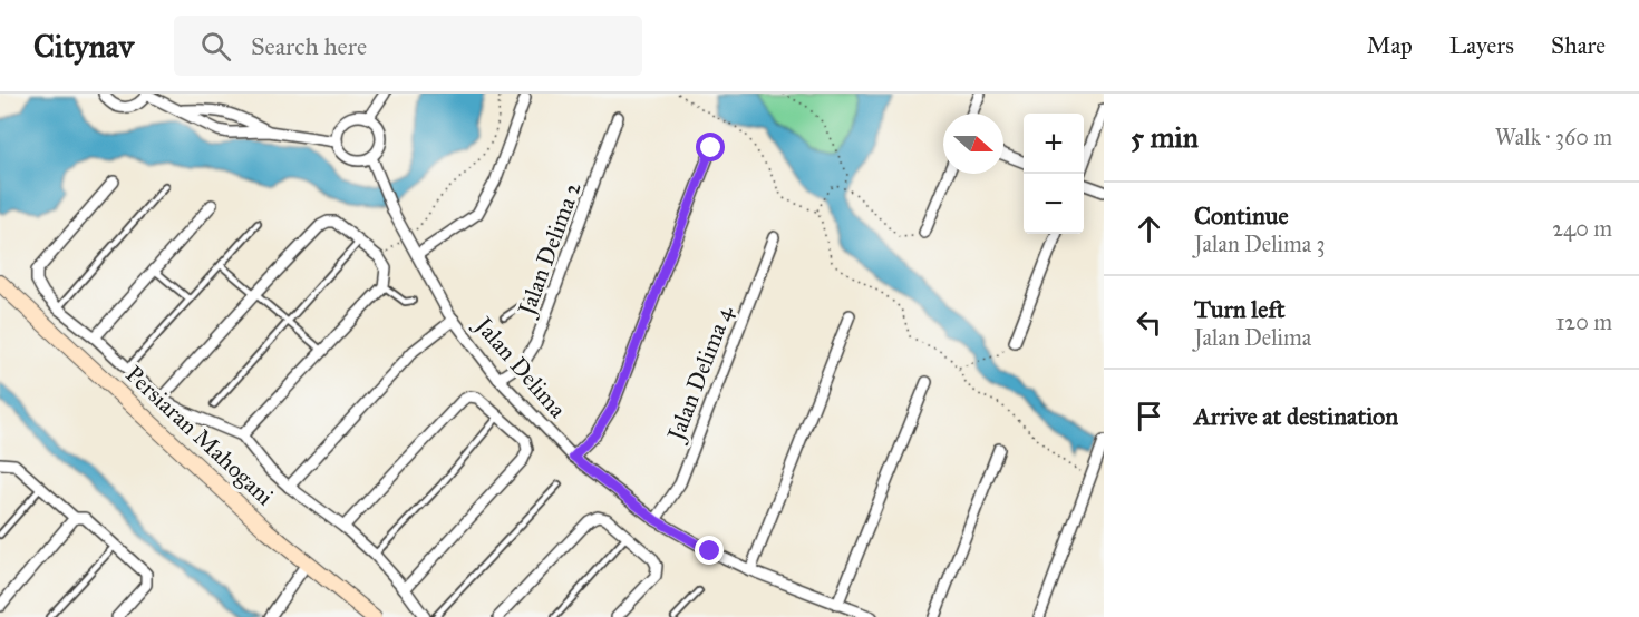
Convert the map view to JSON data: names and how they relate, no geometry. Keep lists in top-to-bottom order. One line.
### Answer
{"streets":{"main road":["Persiaran Mahogani"],"street":["Jalan Delima 2","Jalan Delima","Jalan Delima 4"]},"crossings":[["Jalan Delima 2","Jalan Delima"],["Jalan Delima","Jalan Delima 4"]],"north":"right","page":{"header":"Citynav","search":"Search here","nav":["Map","Layers","Share"],"heading":["5 min","Walk · 360 m"],"map_buttons":["+","−"],"list":[["Continue","Jalan Delima 3","240 m"],["Turn left","Jalan Delima","120 m"],"Arrive at destination"]}}
